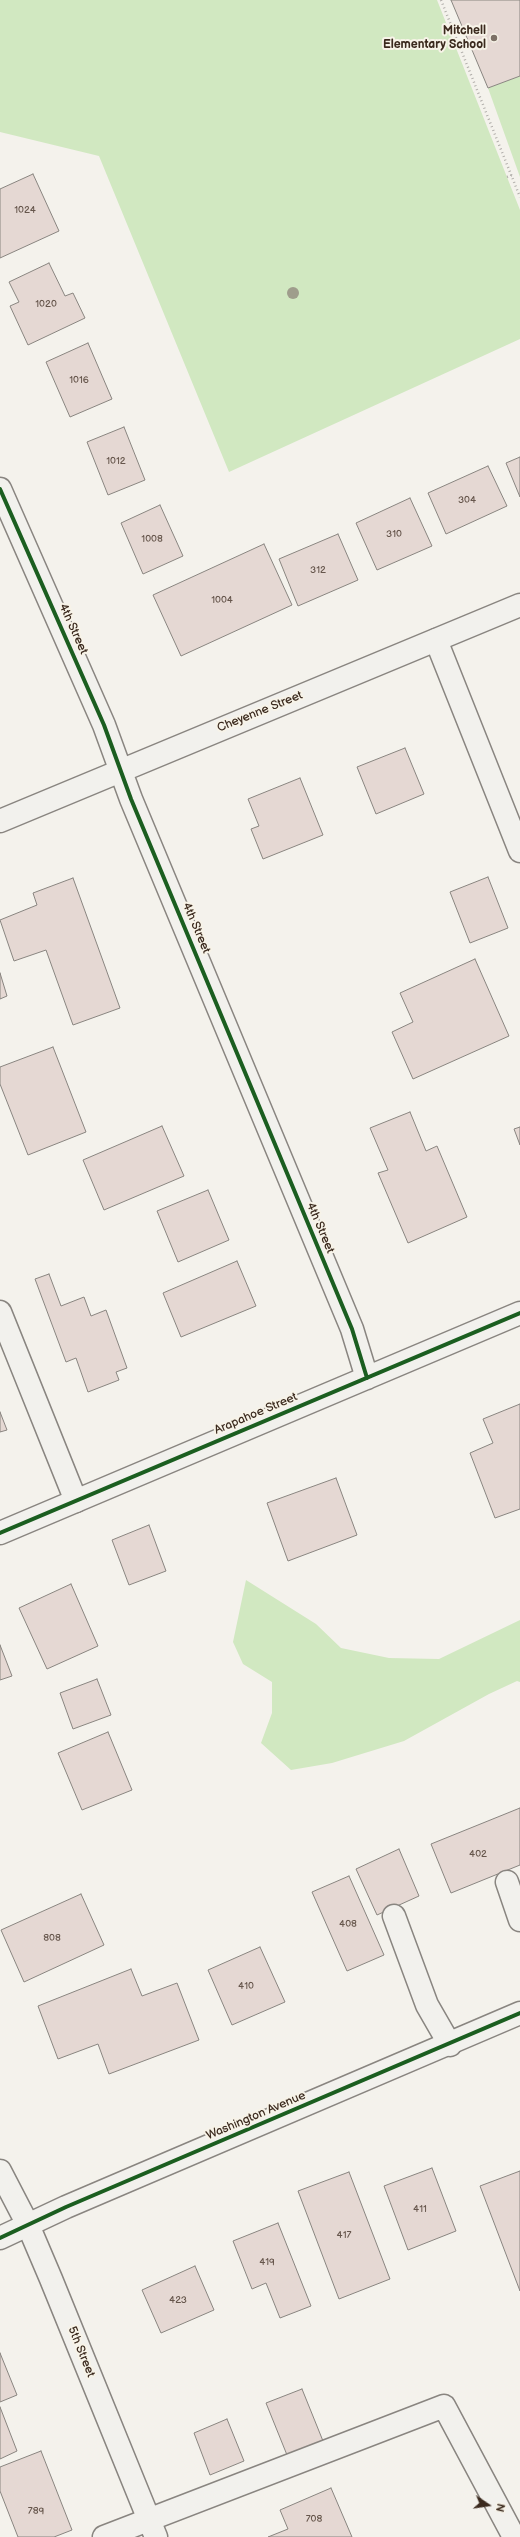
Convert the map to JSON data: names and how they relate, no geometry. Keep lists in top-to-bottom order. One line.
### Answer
{"streets":{"street":["4th Street","Cheyenne Street","Arapahoe Street","Washington Avenue","5th Street"]},"crossings":[["4th Street","Cheyenne Street"],["4th Street","Arapahoe Street"],["Washington Avenue","5th Street"]],"places":["Mitchell Elementary School"],"house_numbers":["1024","1020","1016","1012","304","310","1008","312","1004","402","408","808","410","411","417","419","423","789","708"],"north":"right"}
